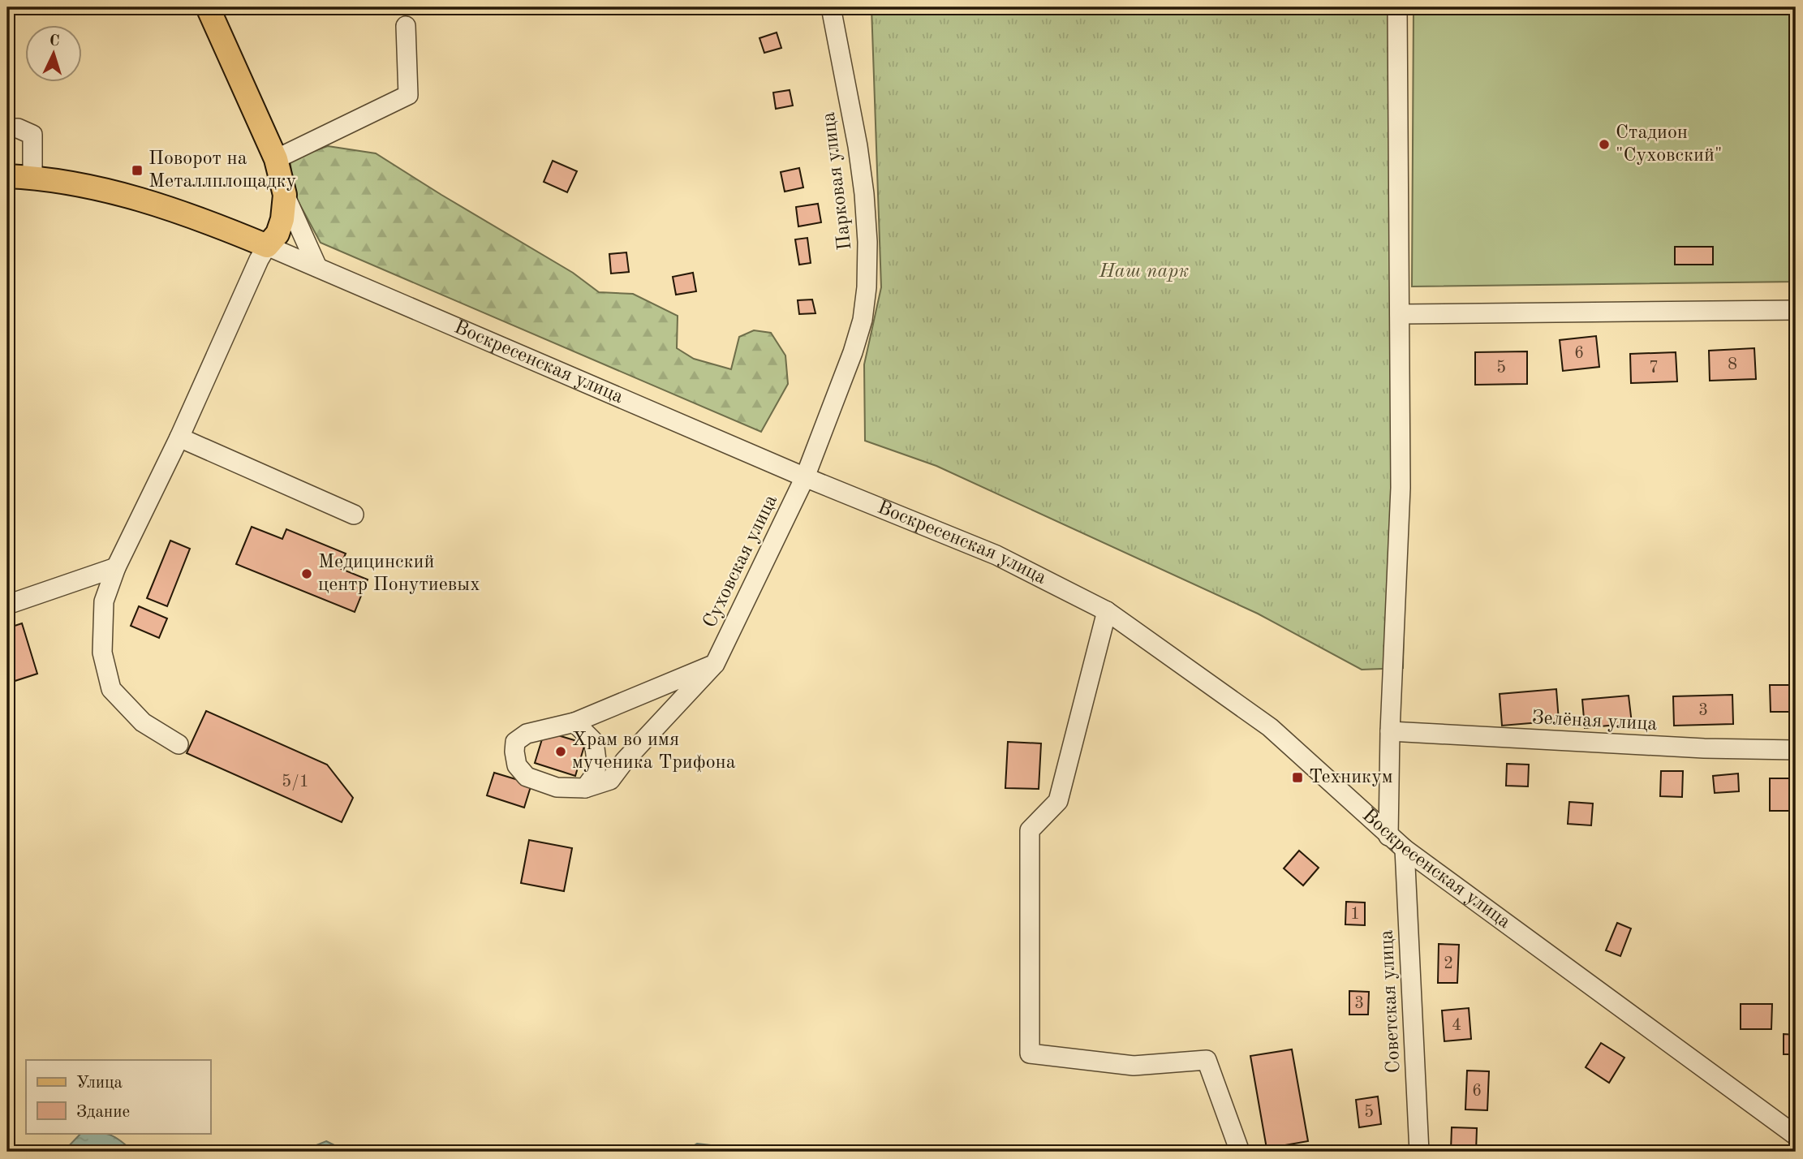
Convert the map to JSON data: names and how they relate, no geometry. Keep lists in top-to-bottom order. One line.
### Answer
{"streets":{"main road":["Воскресенская улица"],"street":["Парковая улица","Суховская улица","Зелёная улица","Советская улица"]},"crossings":[["Парковая улица","Воскресенская улица"],["Парковая улица","Суховская улица"],["Воскресенская улица","Суховская улица"],["Воскресенская улица","Советская улица"]],"parks":["Наш парк"],"places":{"other":["Стадион \"Суховский\"","Медицинский центр Понутиевых","Храм во имя мученика Трифона"],"transit":["Поворот на Металлплощадку","Техникум"]},"house_numbers":["6","8","5","7","3","5/1","1","2","3","4","6","5"],"legend":["Улица","Здание"],"north":"top"}
